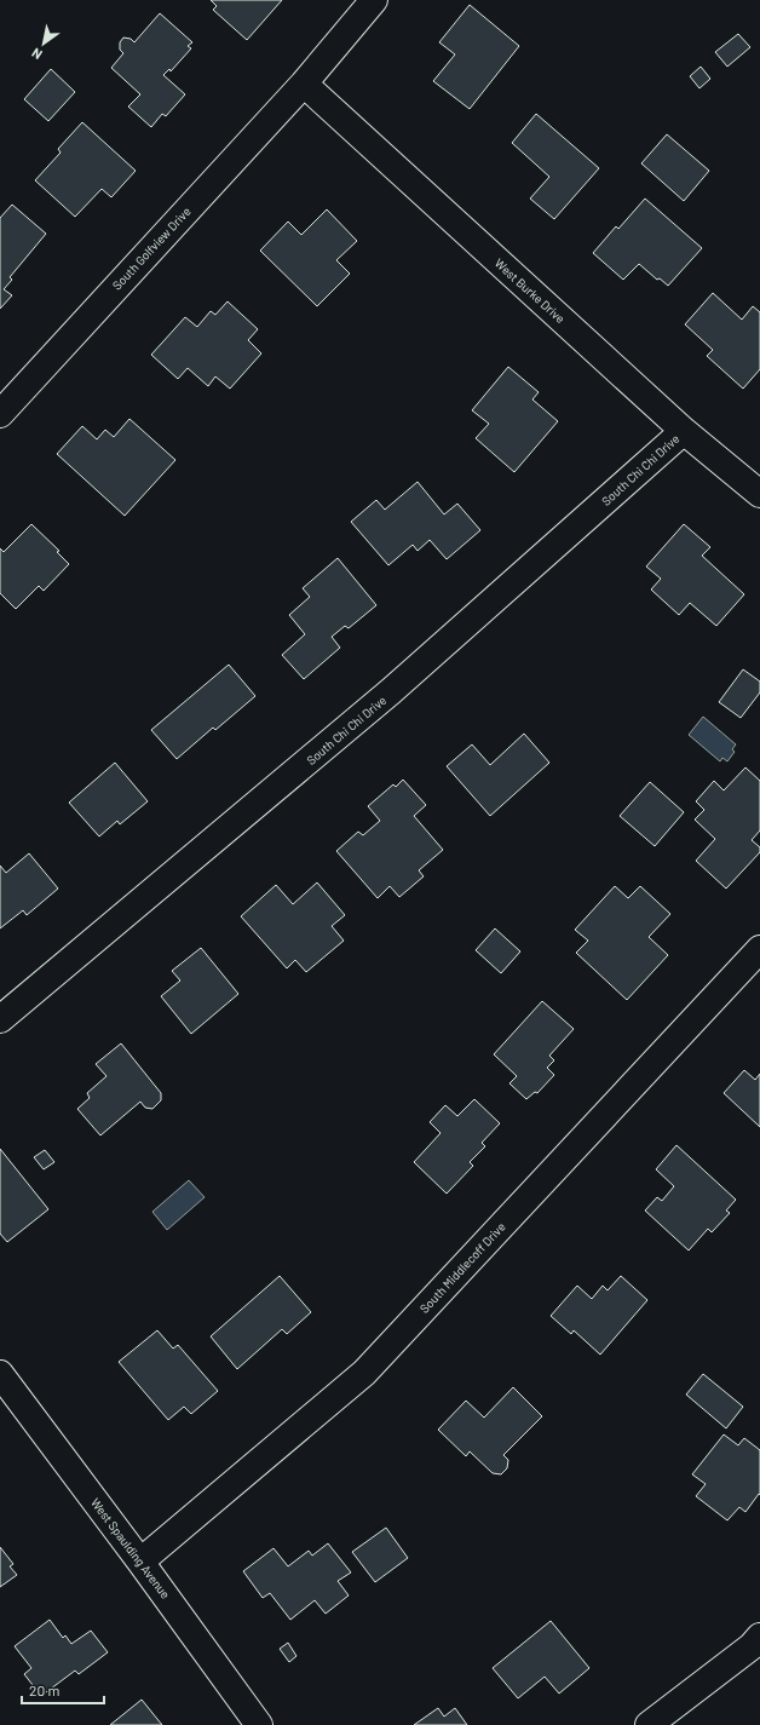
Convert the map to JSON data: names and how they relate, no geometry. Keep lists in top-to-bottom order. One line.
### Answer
{"streets":{"street":["South Golfview Drive","West Burke Drive","South Chi Chi Drive","South Middlecoff Drive","West Spaulding Avenue"]},"crossings":[["South Golfview Drive","West Burke Drive"],["West Burke Drive","South Chi Chi Drive"],["South Middlecoff Drive","West Spaulding Avenue"]],"scale_bar":"20 m","north":"bottom left"}
